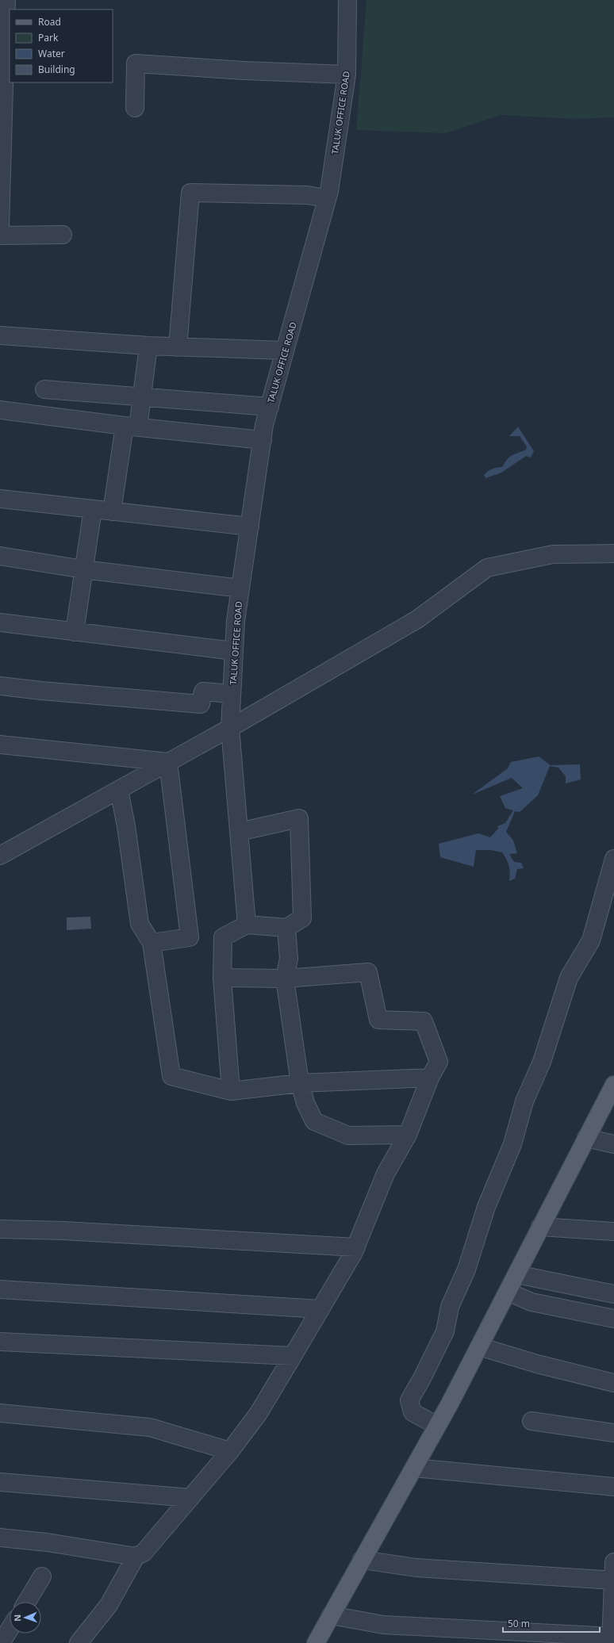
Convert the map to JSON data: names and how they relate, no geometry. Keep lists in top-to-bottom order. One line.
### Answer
{"streets":{"street":["TALUK OFFICE ROAD"]},"legend":["Road","Park","Water","Building"],"scale_bar":"50 m","north":"left"}
